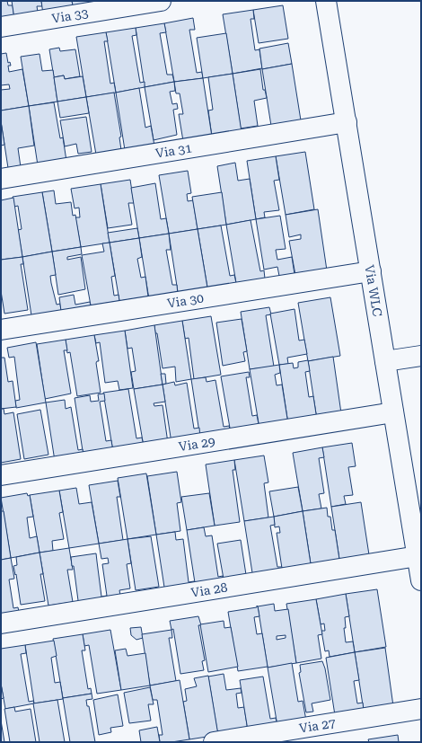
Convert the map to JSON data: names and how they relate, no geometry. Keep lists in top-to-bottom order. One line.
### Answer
{"streets":{"street":["Via 33","Via 31","Via WLC","Via 30","Via 29","Via 28","Via 27"]},"crossings":[["Via 31","Via WLC"],["Via WLC","Via 30"],["Via WLC","Via 29"],["Via WLC","Via 28"]]}
